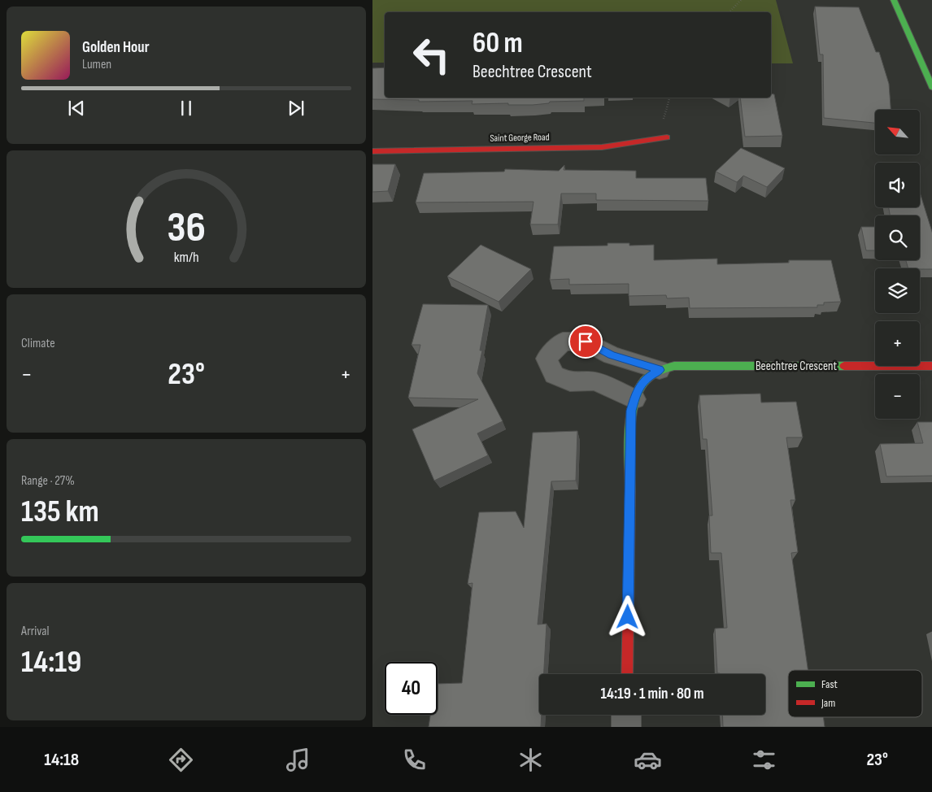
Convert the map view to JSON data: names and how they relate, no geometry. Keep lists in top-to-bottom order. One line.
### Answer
{"streets":{"street":["Saint George Road","Beechtree Crescent"]},"legend":["Fast","Jam"],"north":"top left","page":{"turn":["60 m","Beechtree Crescent"],"song":["Golden Hour","Lumen"],"map_buttons":["+","−"],"tile":["Climate",["Range · 27%","135 km"],["Arrival","14:19"]],"heat":["−","23°","+"],"limit":"40","trip":"14:19 · 1 min · 80 m","tabs":["14:18","23°"],"gauge":["36","km/h"]}}
